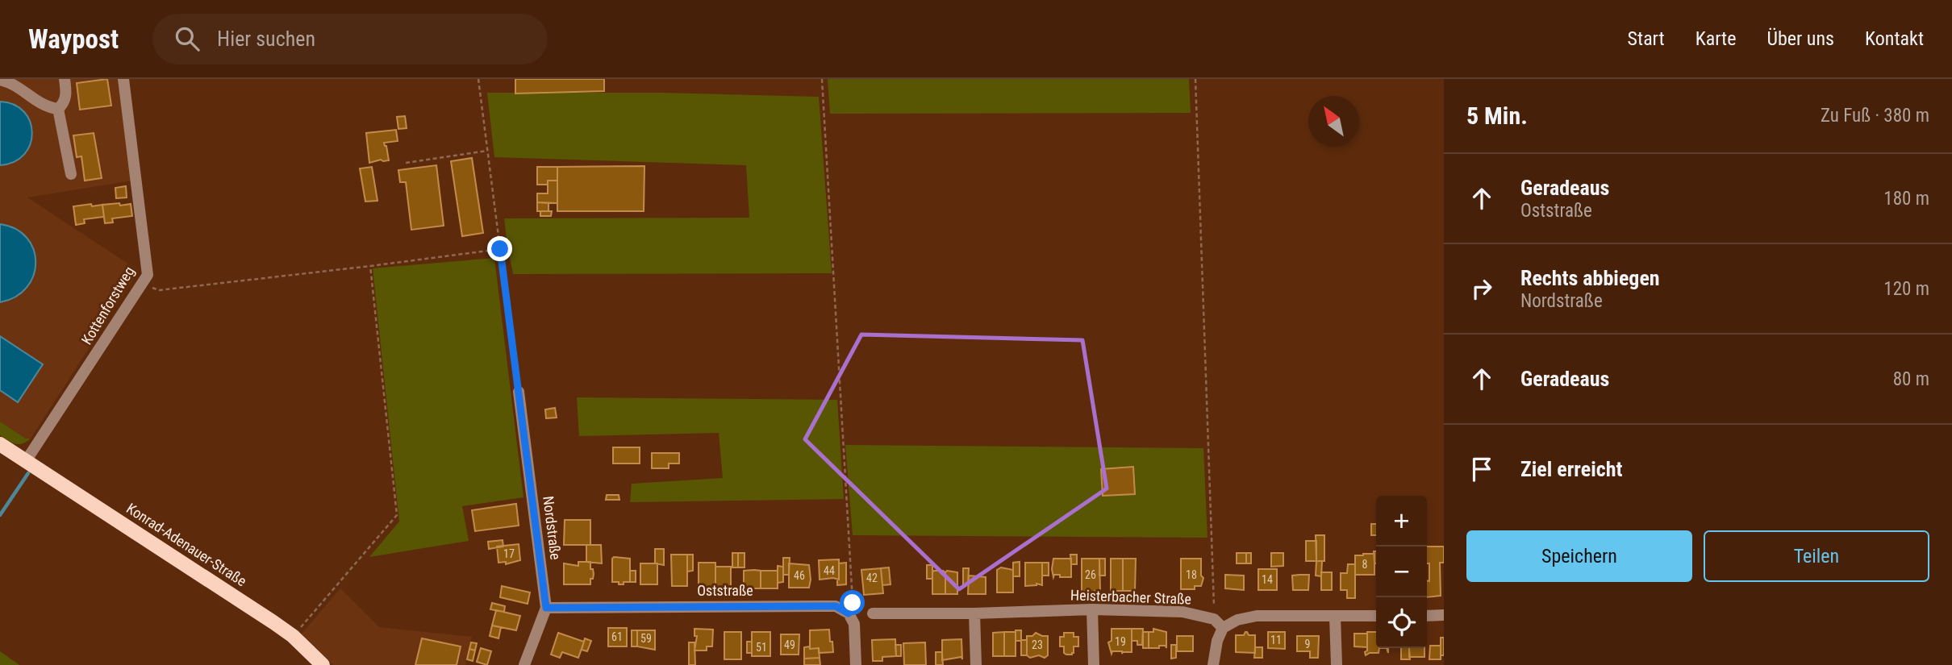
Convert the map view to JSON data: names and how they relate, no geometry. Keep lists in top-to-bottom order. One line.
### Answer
{"streets":{"main road":["Konrad-Adenauer-Straße"],"street":["Kottenforstweg","Nordstraße","Oststraße","Heisterbacher Straße"]},"crossings":[["Kottenforstweg","Konrad-Adenauer-Straße"],["Nordstraße","Oststraße"]],"house_numbers":["17","8","44","26","18","46","42","14","61","59","11","19","9","49","23","51"],"north":"top left","page":{"header":"Waypost","search":"Hier suchen","nav":["Start","Karte","Über uns","Kontakt"],"heading":["5 Min.","Zu Fuß · 380 m"],"list":[["Geradeaus","Oststraße","180 m"],["Rechts abbiegen","Nordstraße","120 m"],["Geradeaus","80 m"],"Ziel erreicht"],"map_buttons":["+","−"],"buttons":["Speichern","Teilen"]}}
